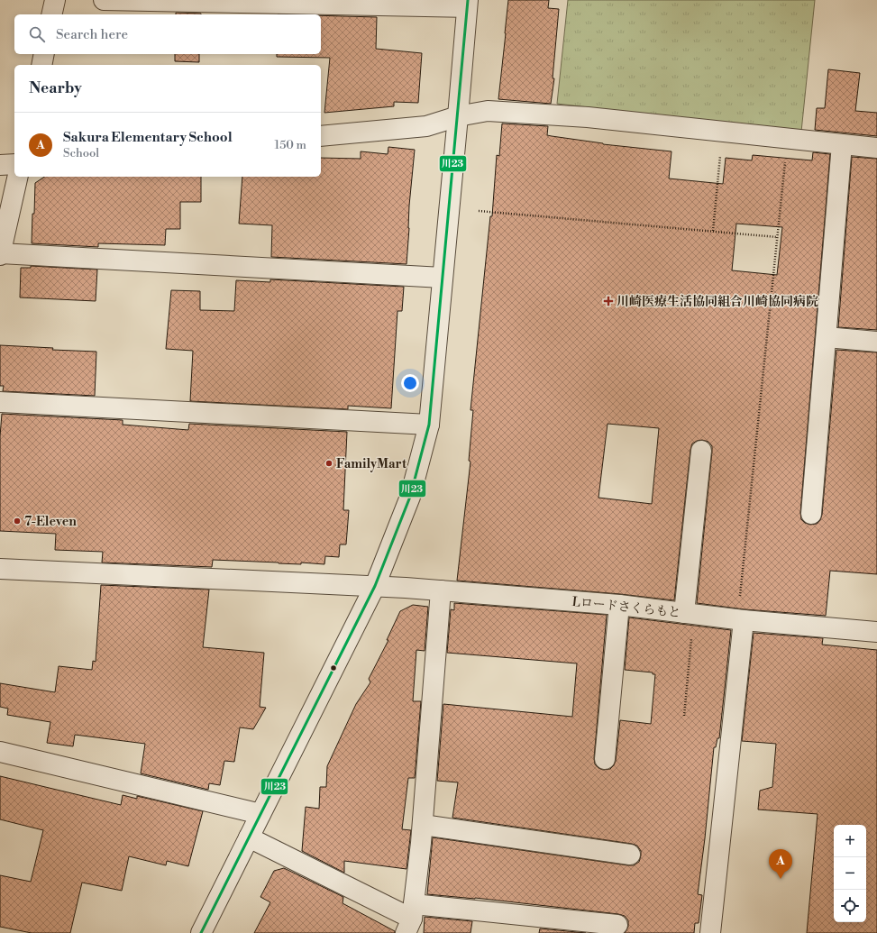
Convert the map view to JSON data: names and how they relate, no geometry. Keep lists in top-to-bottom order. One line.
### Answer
{"streets":{"street":["Lロードさくらもと"]},"places":{"health":["川崎医療生活協同組合川崎協同病院"],"other":["FamilyMart","7-Eleven"]},"lines":["transit line 川23"],"page":{"search":"Search here","heading":"Nearby","list":[{"mark":"A","name":"Sakura Elementary School","note":"School","value":"150 m"}],"map_buttons":["+","−"],"pins":"A"}}
